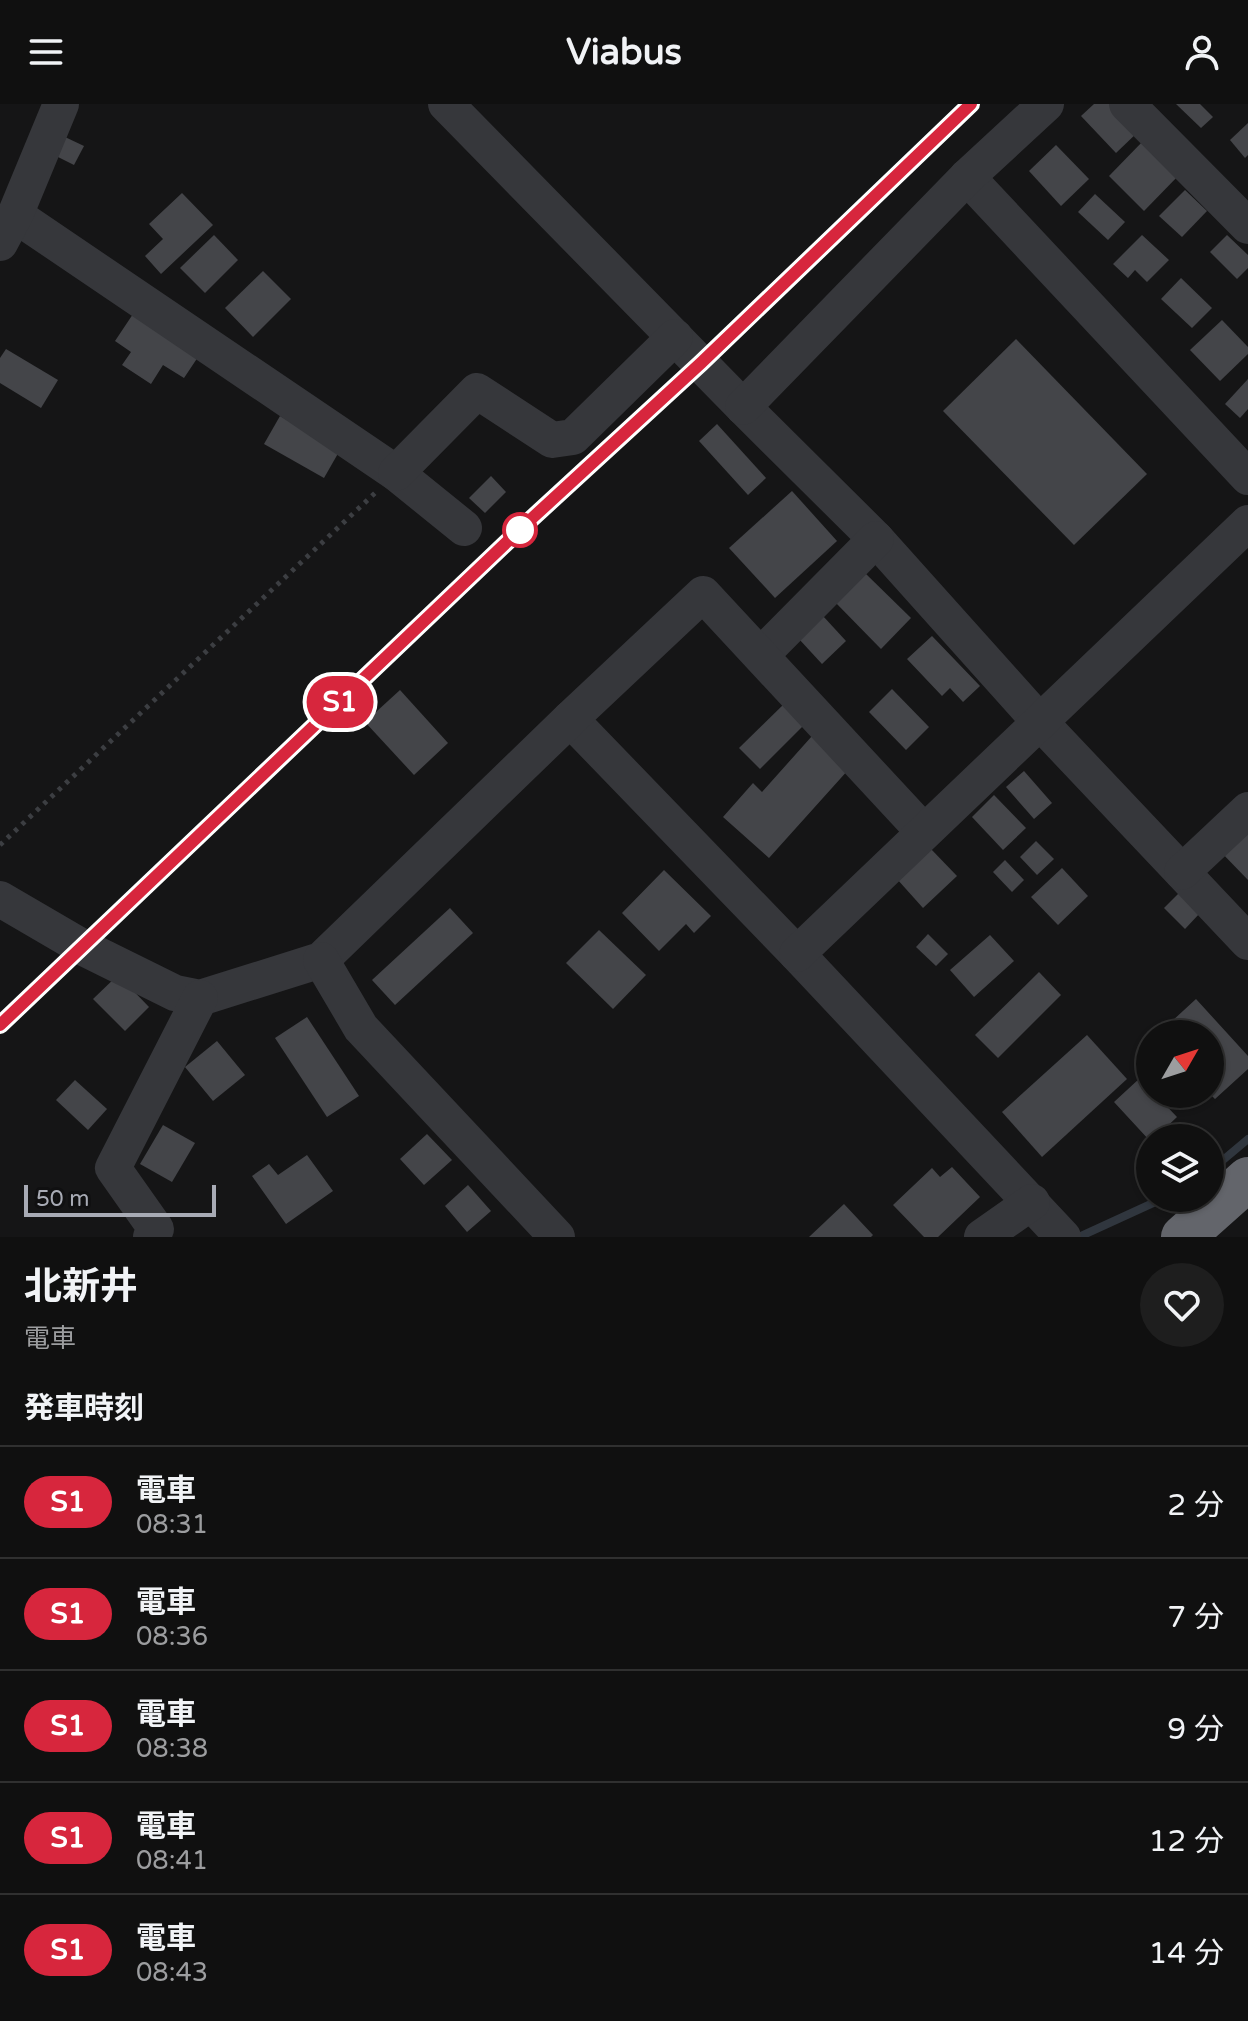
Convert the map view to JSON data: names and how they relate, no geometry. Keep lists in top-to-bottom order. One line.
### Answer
{"scale_bar":"50 m","north":"top right","page":{"header":"Viabus","on_map":"S1","scale":"50 m","heading":[["北新井","電車"],"発車時刻"],"list":[{"mark":"S1","name":"電車","note":"08:31","value":"2 分"},{"mark":"S1","name":"電車","note":"08:36","value":"7 分"},{"mark":"S1","name":"電車","note":"08:38","value":"9 分"},{"mark":"S1","name":"電車","note":"08:41","value":"12 分"},{"mark":"S1","name":"電車","note":"08:43","value":"14 分"}]}}
